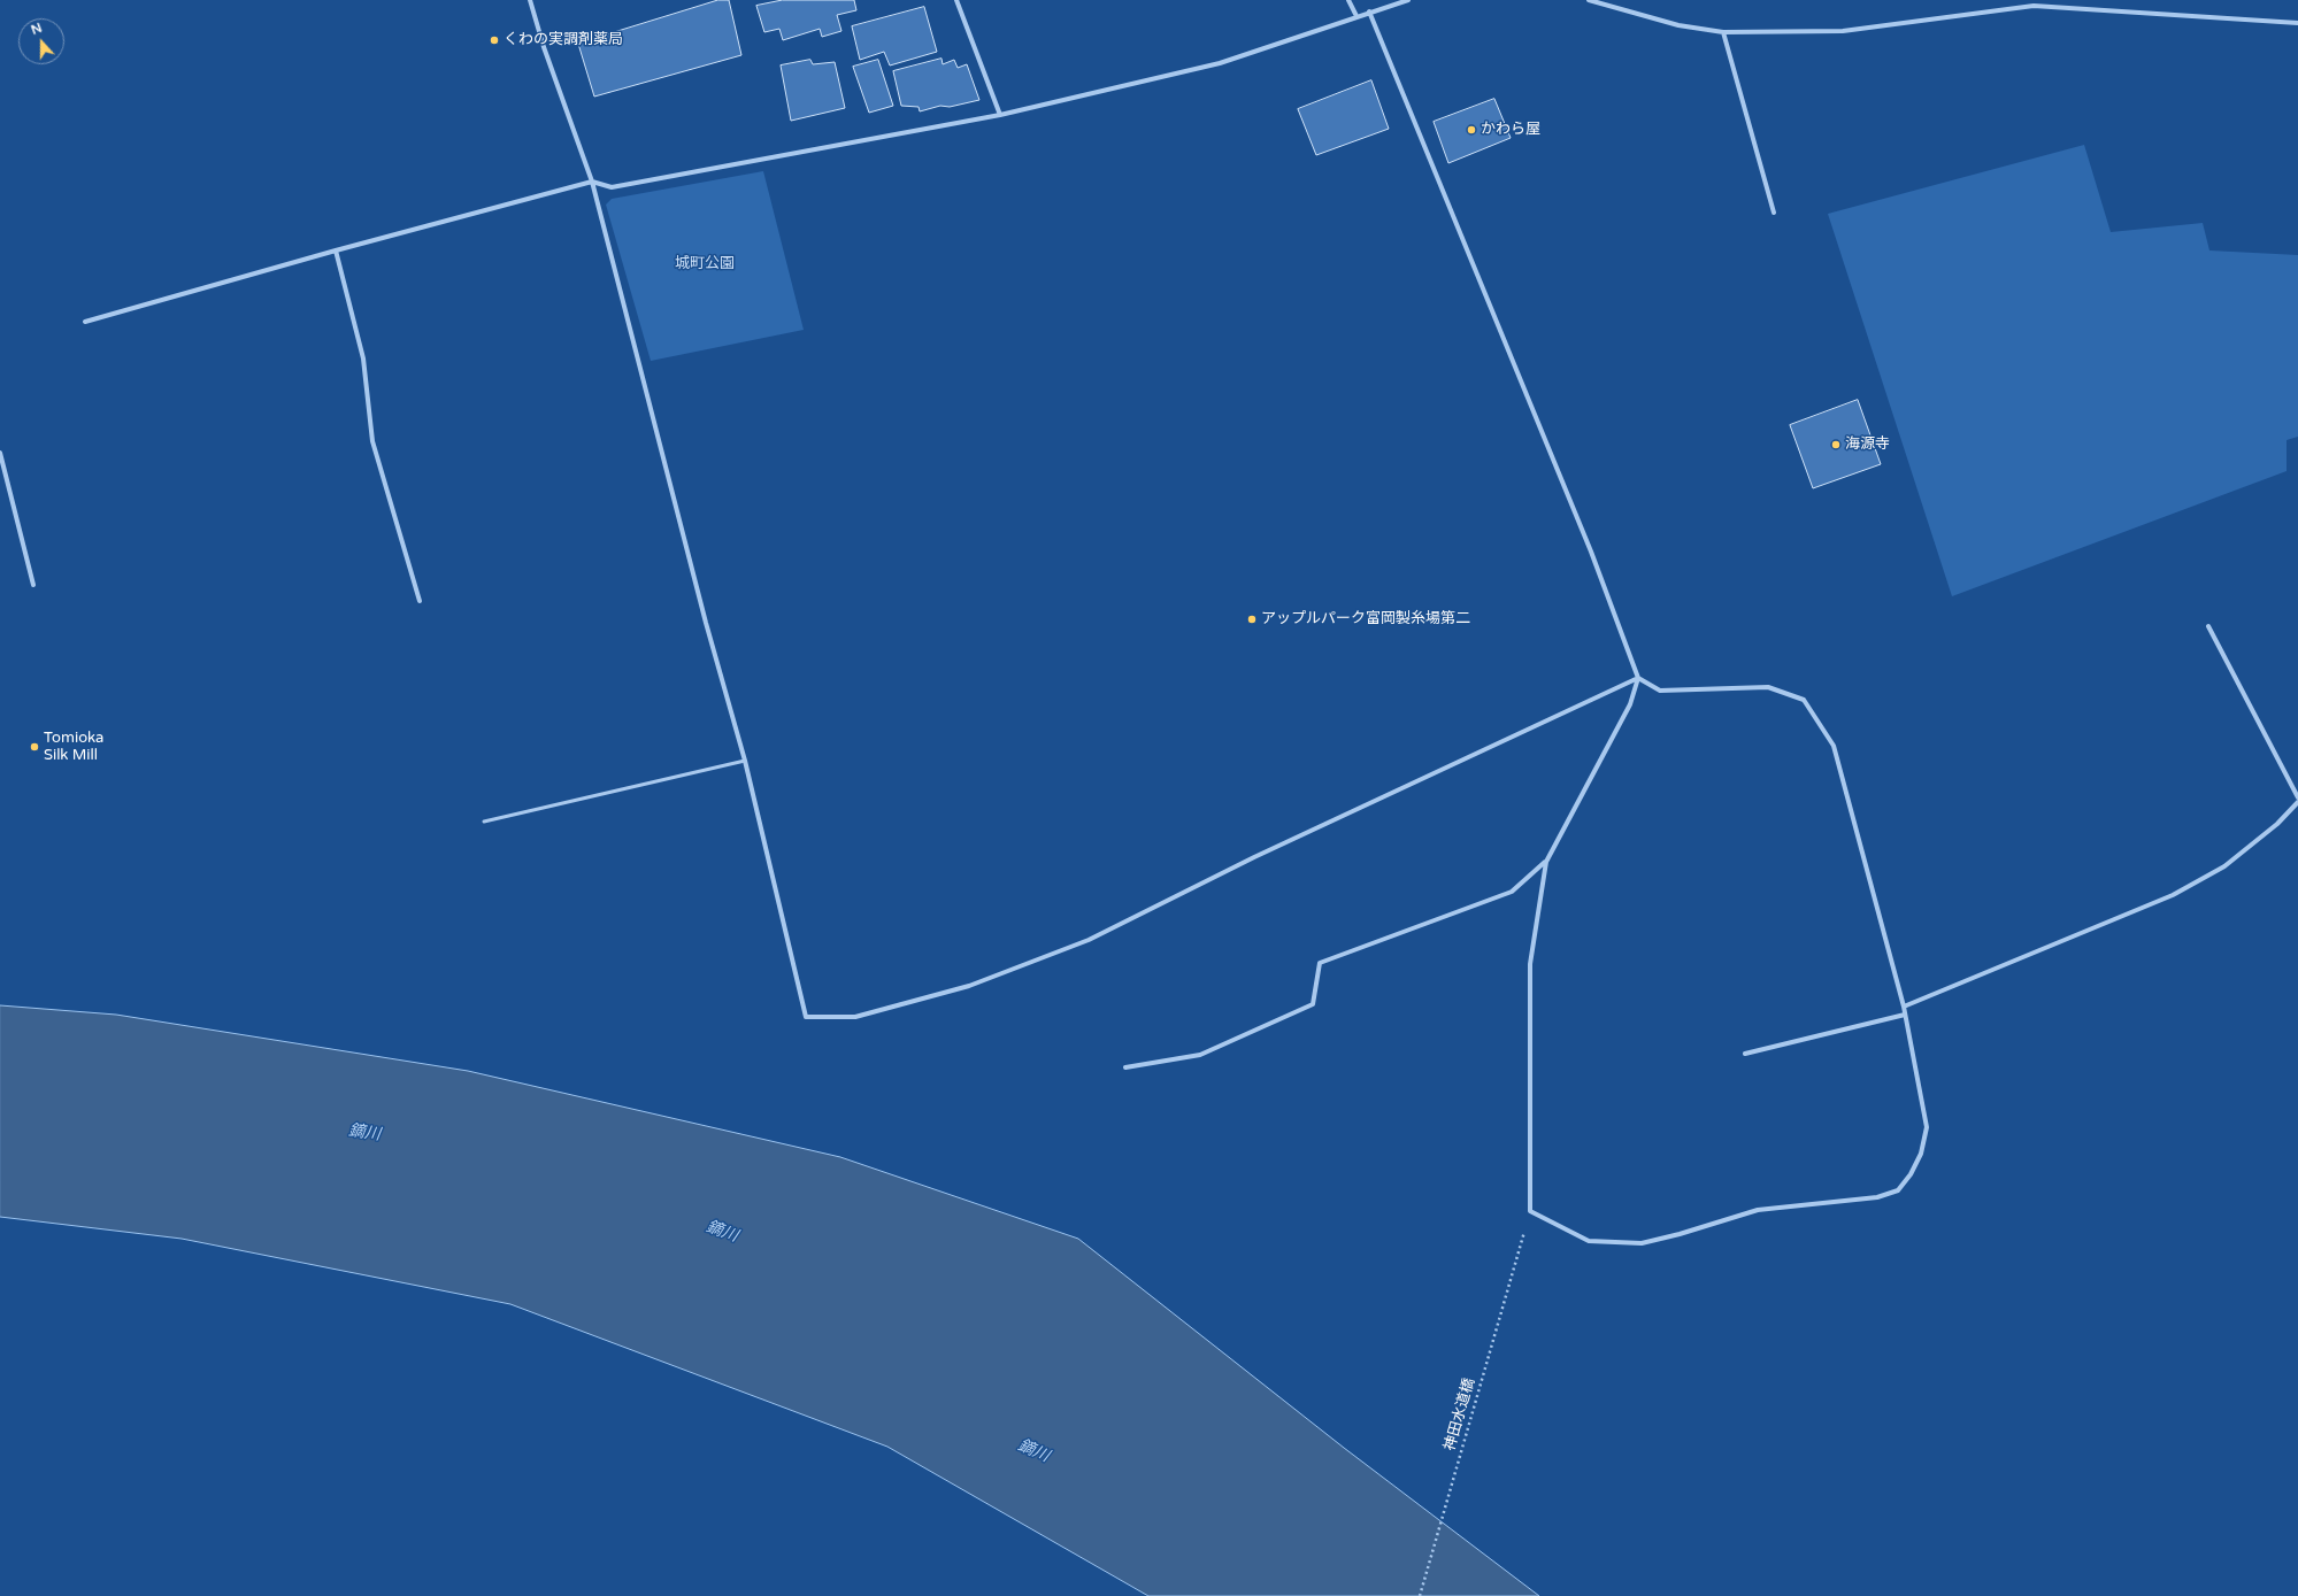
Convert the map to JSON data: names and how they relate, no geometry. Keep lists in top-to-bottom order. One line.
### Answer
{"streets":{"path":["神田水道橋"]},"water":["鏑川"],"parks":["城町公園"],"places":["くわの実調剤薬局","かわら屋","海源寺","アップルパーク富岡製糸場第二","Tomioka Silk Mill"],"north":"top"}
